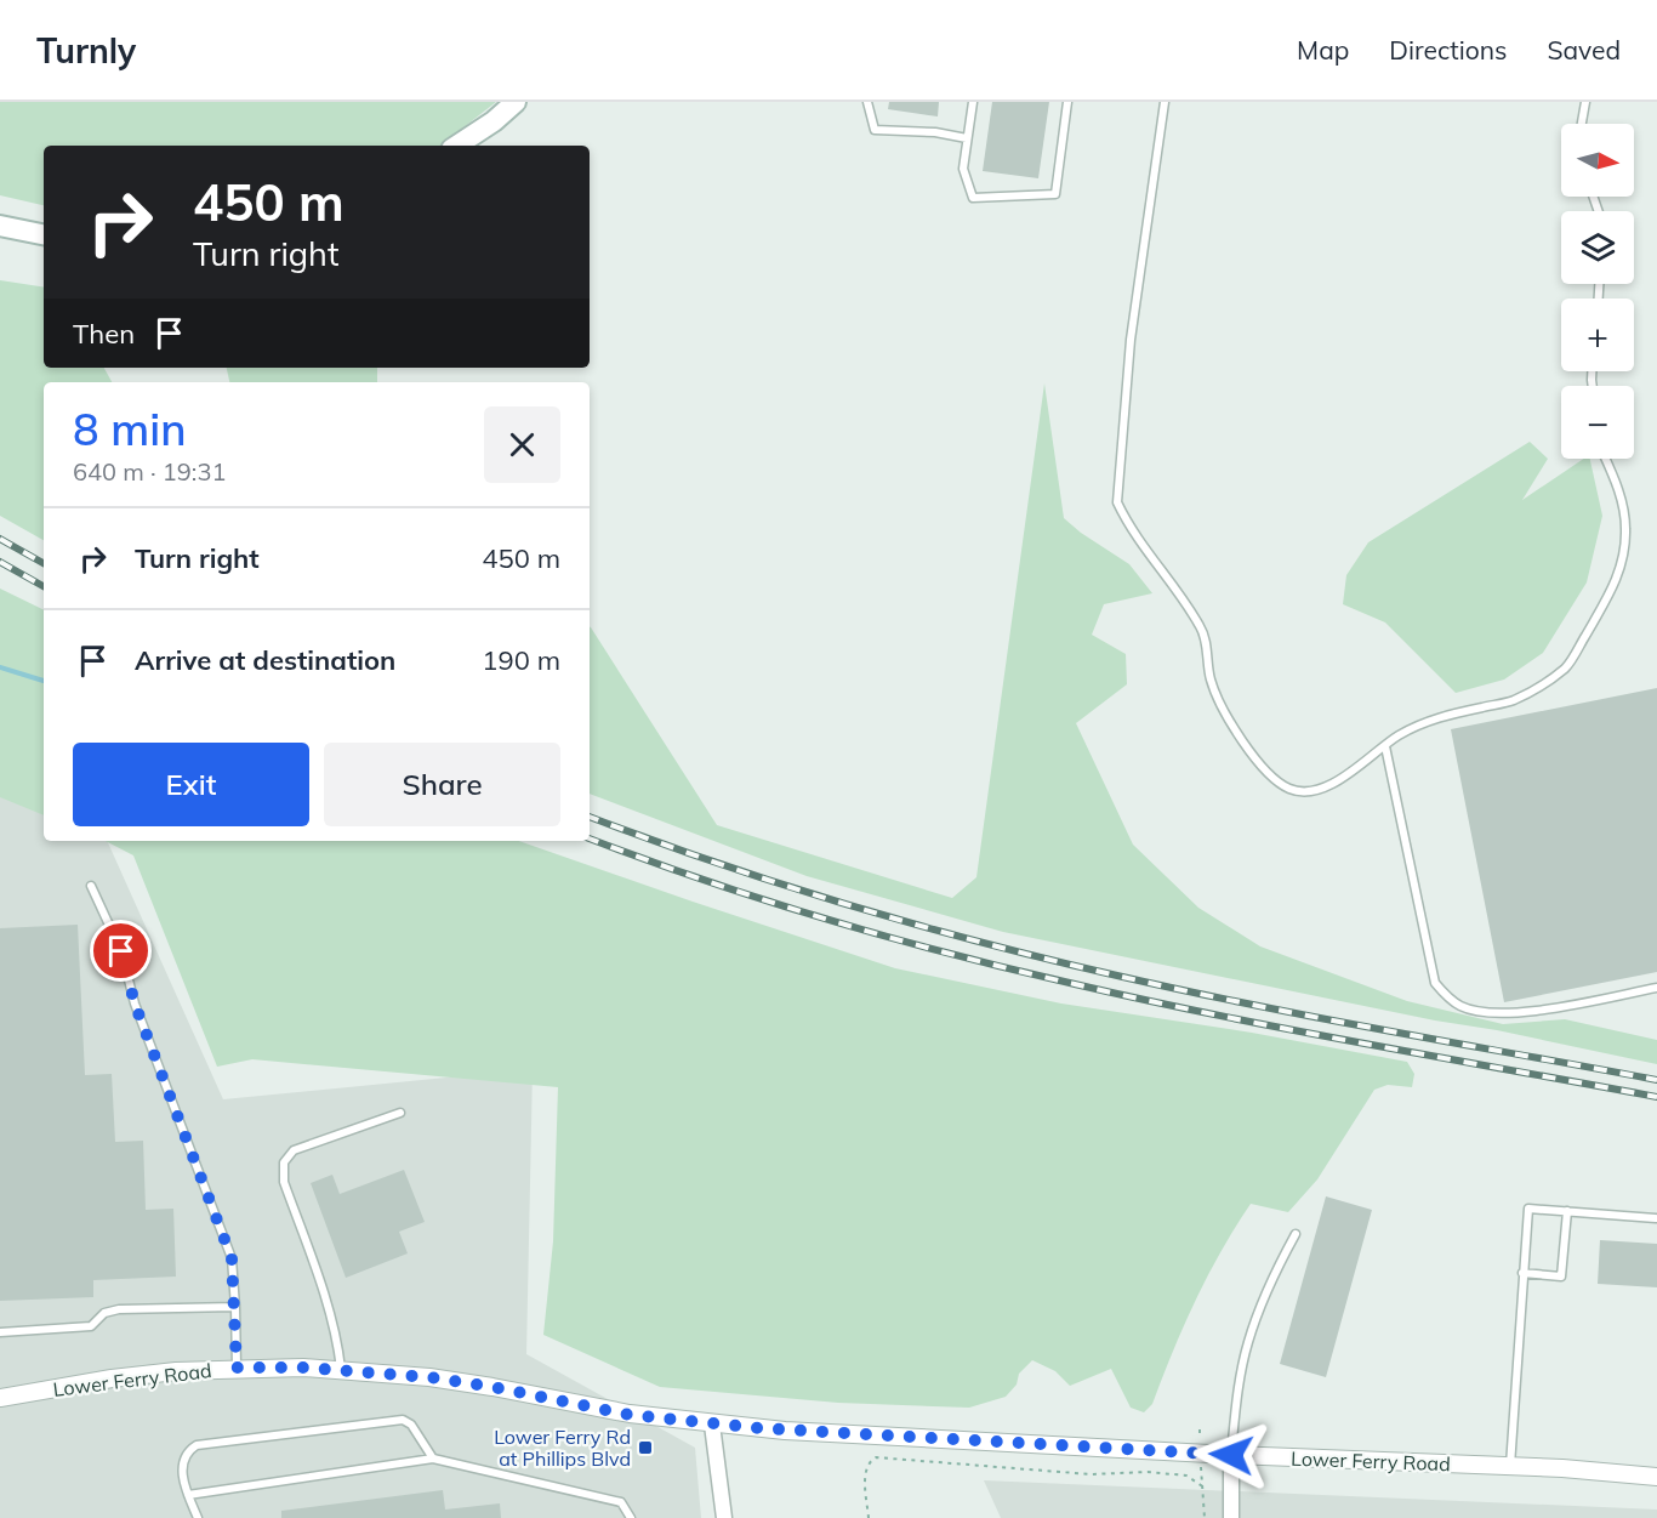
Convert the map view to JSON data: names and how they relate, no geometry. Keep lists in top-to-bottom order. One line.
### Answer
{"streets":{"street":["Lower Ferry Road"]},"places":{"transit":["Lower Ferry Rd at Phillips Blvd"]},"north":"right","page":{"header":"Turnly","nav":["Map","Directions","Saved"],"map_buttons":["+","−"],"turn":["450 m","Turn right"],"then":"Then","heading":["8 min","640 m · 19:31"],"list":[{"name":"Turn right","value":"450 m"},{"name":"Arrive at destination","value":"190 m"}],"buttons":["Exit","Share"]}}
